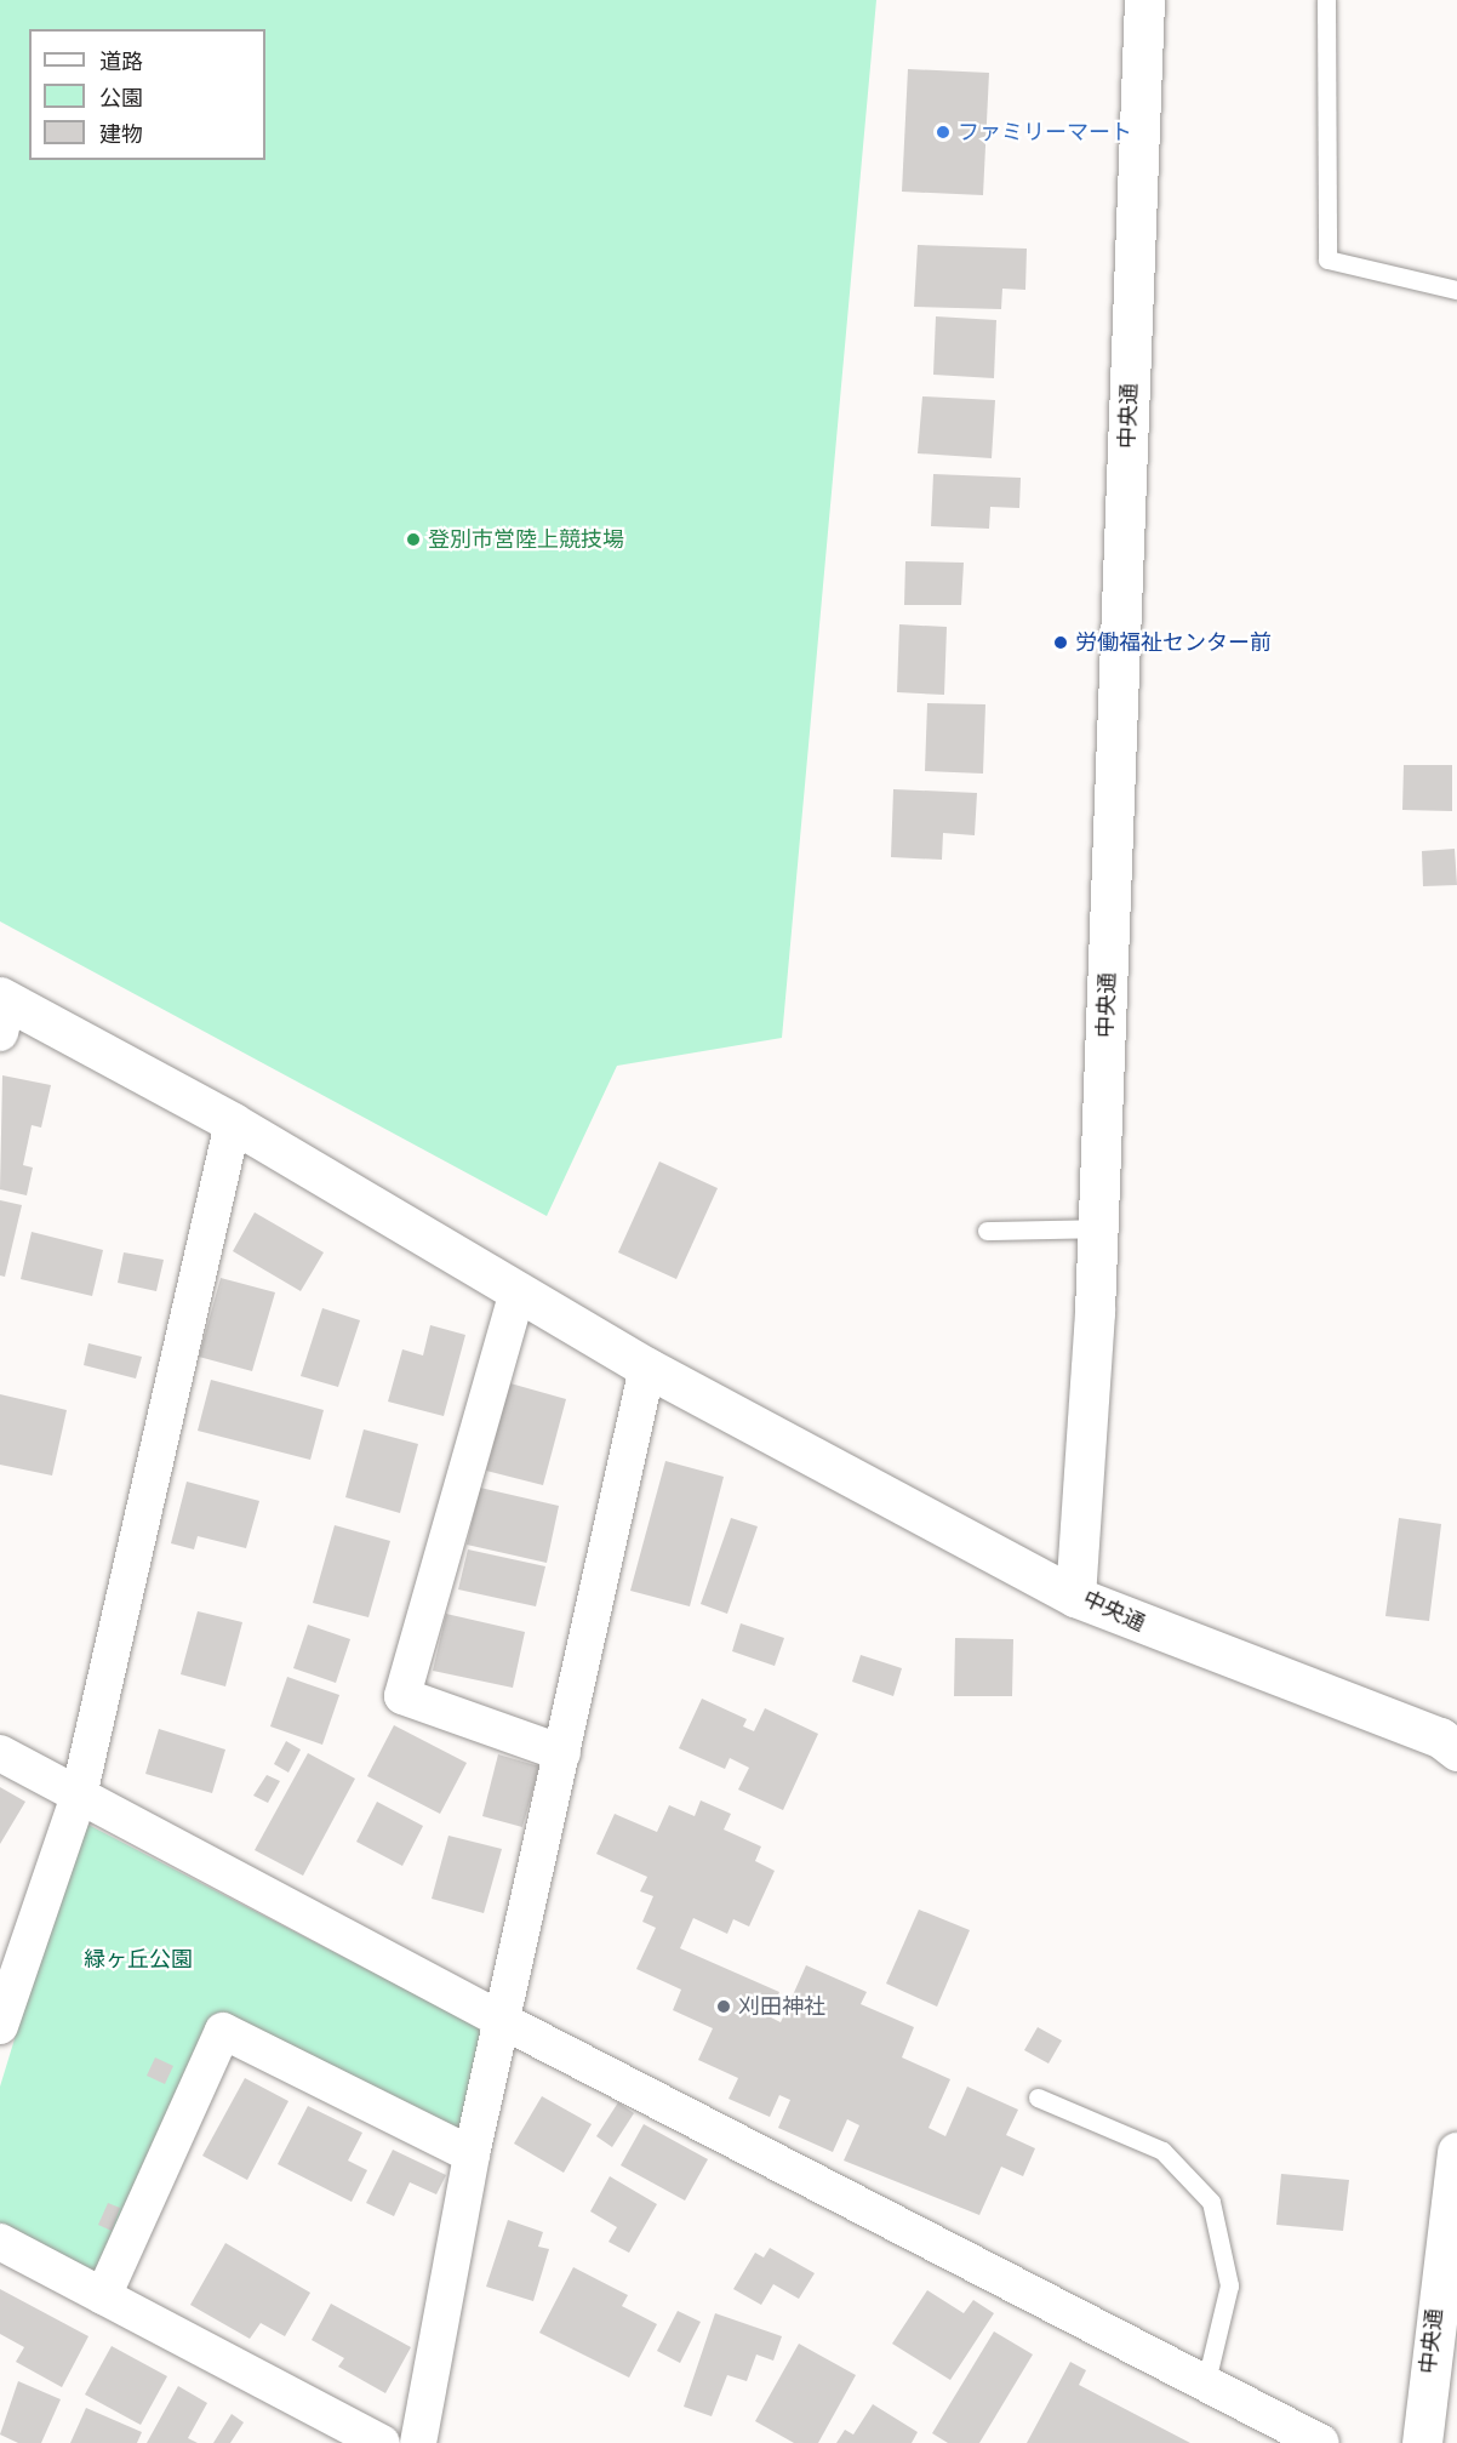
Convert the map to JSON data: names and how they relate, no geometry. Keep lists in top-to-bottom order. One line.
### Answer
{"streets":{"street":["中央通"]},"parks":["緑ヶ丘公園"],"places":["ファミリーマート","登別市営陸上競技場","労働福祉センター前","刈田神社"],"legend":["道路","公園","建物"]}
